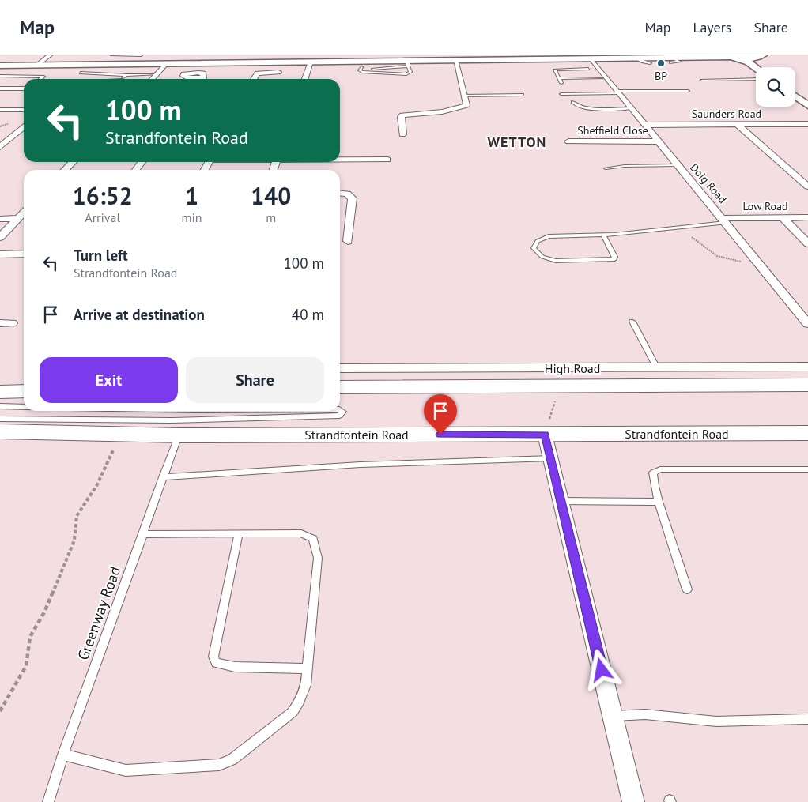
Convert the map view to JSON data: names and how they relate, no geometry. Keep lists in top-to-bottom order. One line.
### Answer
{"streets":{"main road":["Strandfontein Road"],"street":["Saunders Road","Sheffield Close","Doig Road","Low Road","High Road"],"lane":["Greenway Road"]},"crossings":[["Saunders Road","Doig Road"],["Sheffield Close","Doig Road"],["Doig Road","Low Road"],["Strandfontein Road","Greenway Road"]],"districts":["WETTON"],"places":["BP"],"page":{"header":"Map","nav":["Map","Layers","Share"],"turn":["100 m","Strandfontein Road"],"eta":["16:52","Arrival","1","min","140","m"],"list":[{"name":"Turn left","note":"Strandfontein Road","value":"100 m"},{"name":"Arrive at destination","value":"40 m"}],"buttons":["Exit","Share"]}}
